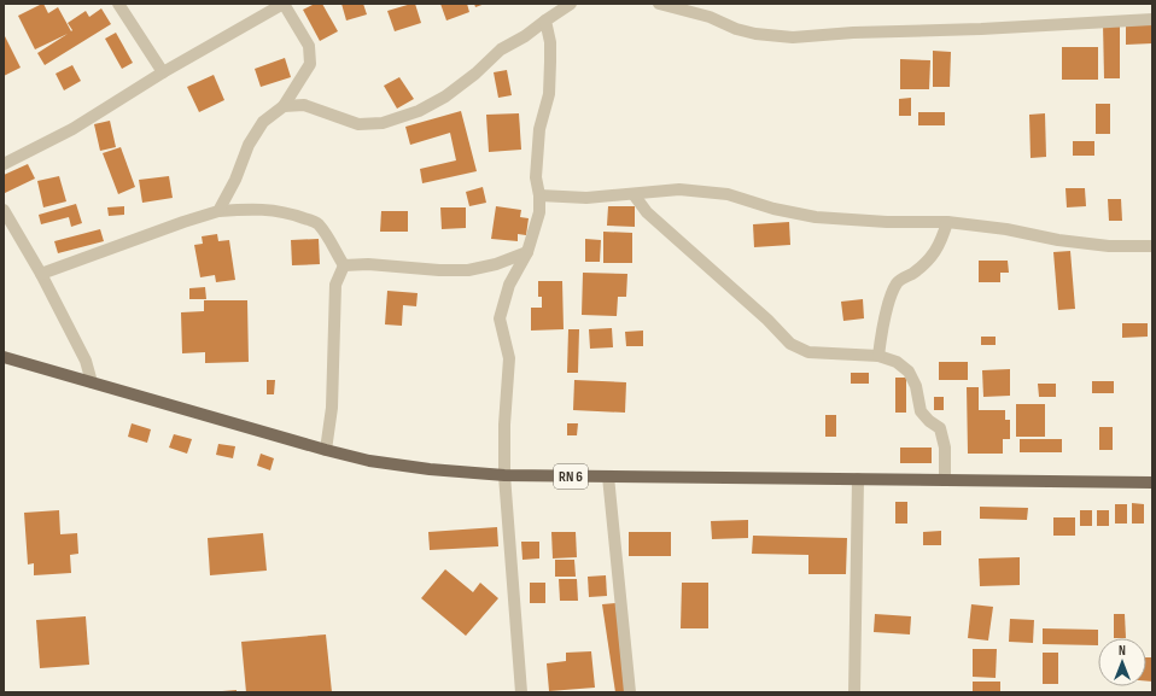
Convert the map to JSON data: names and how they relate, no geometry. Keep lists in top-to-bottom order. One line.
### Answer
{"streets":{"main road":["RN 6"]},"north":"top"}
